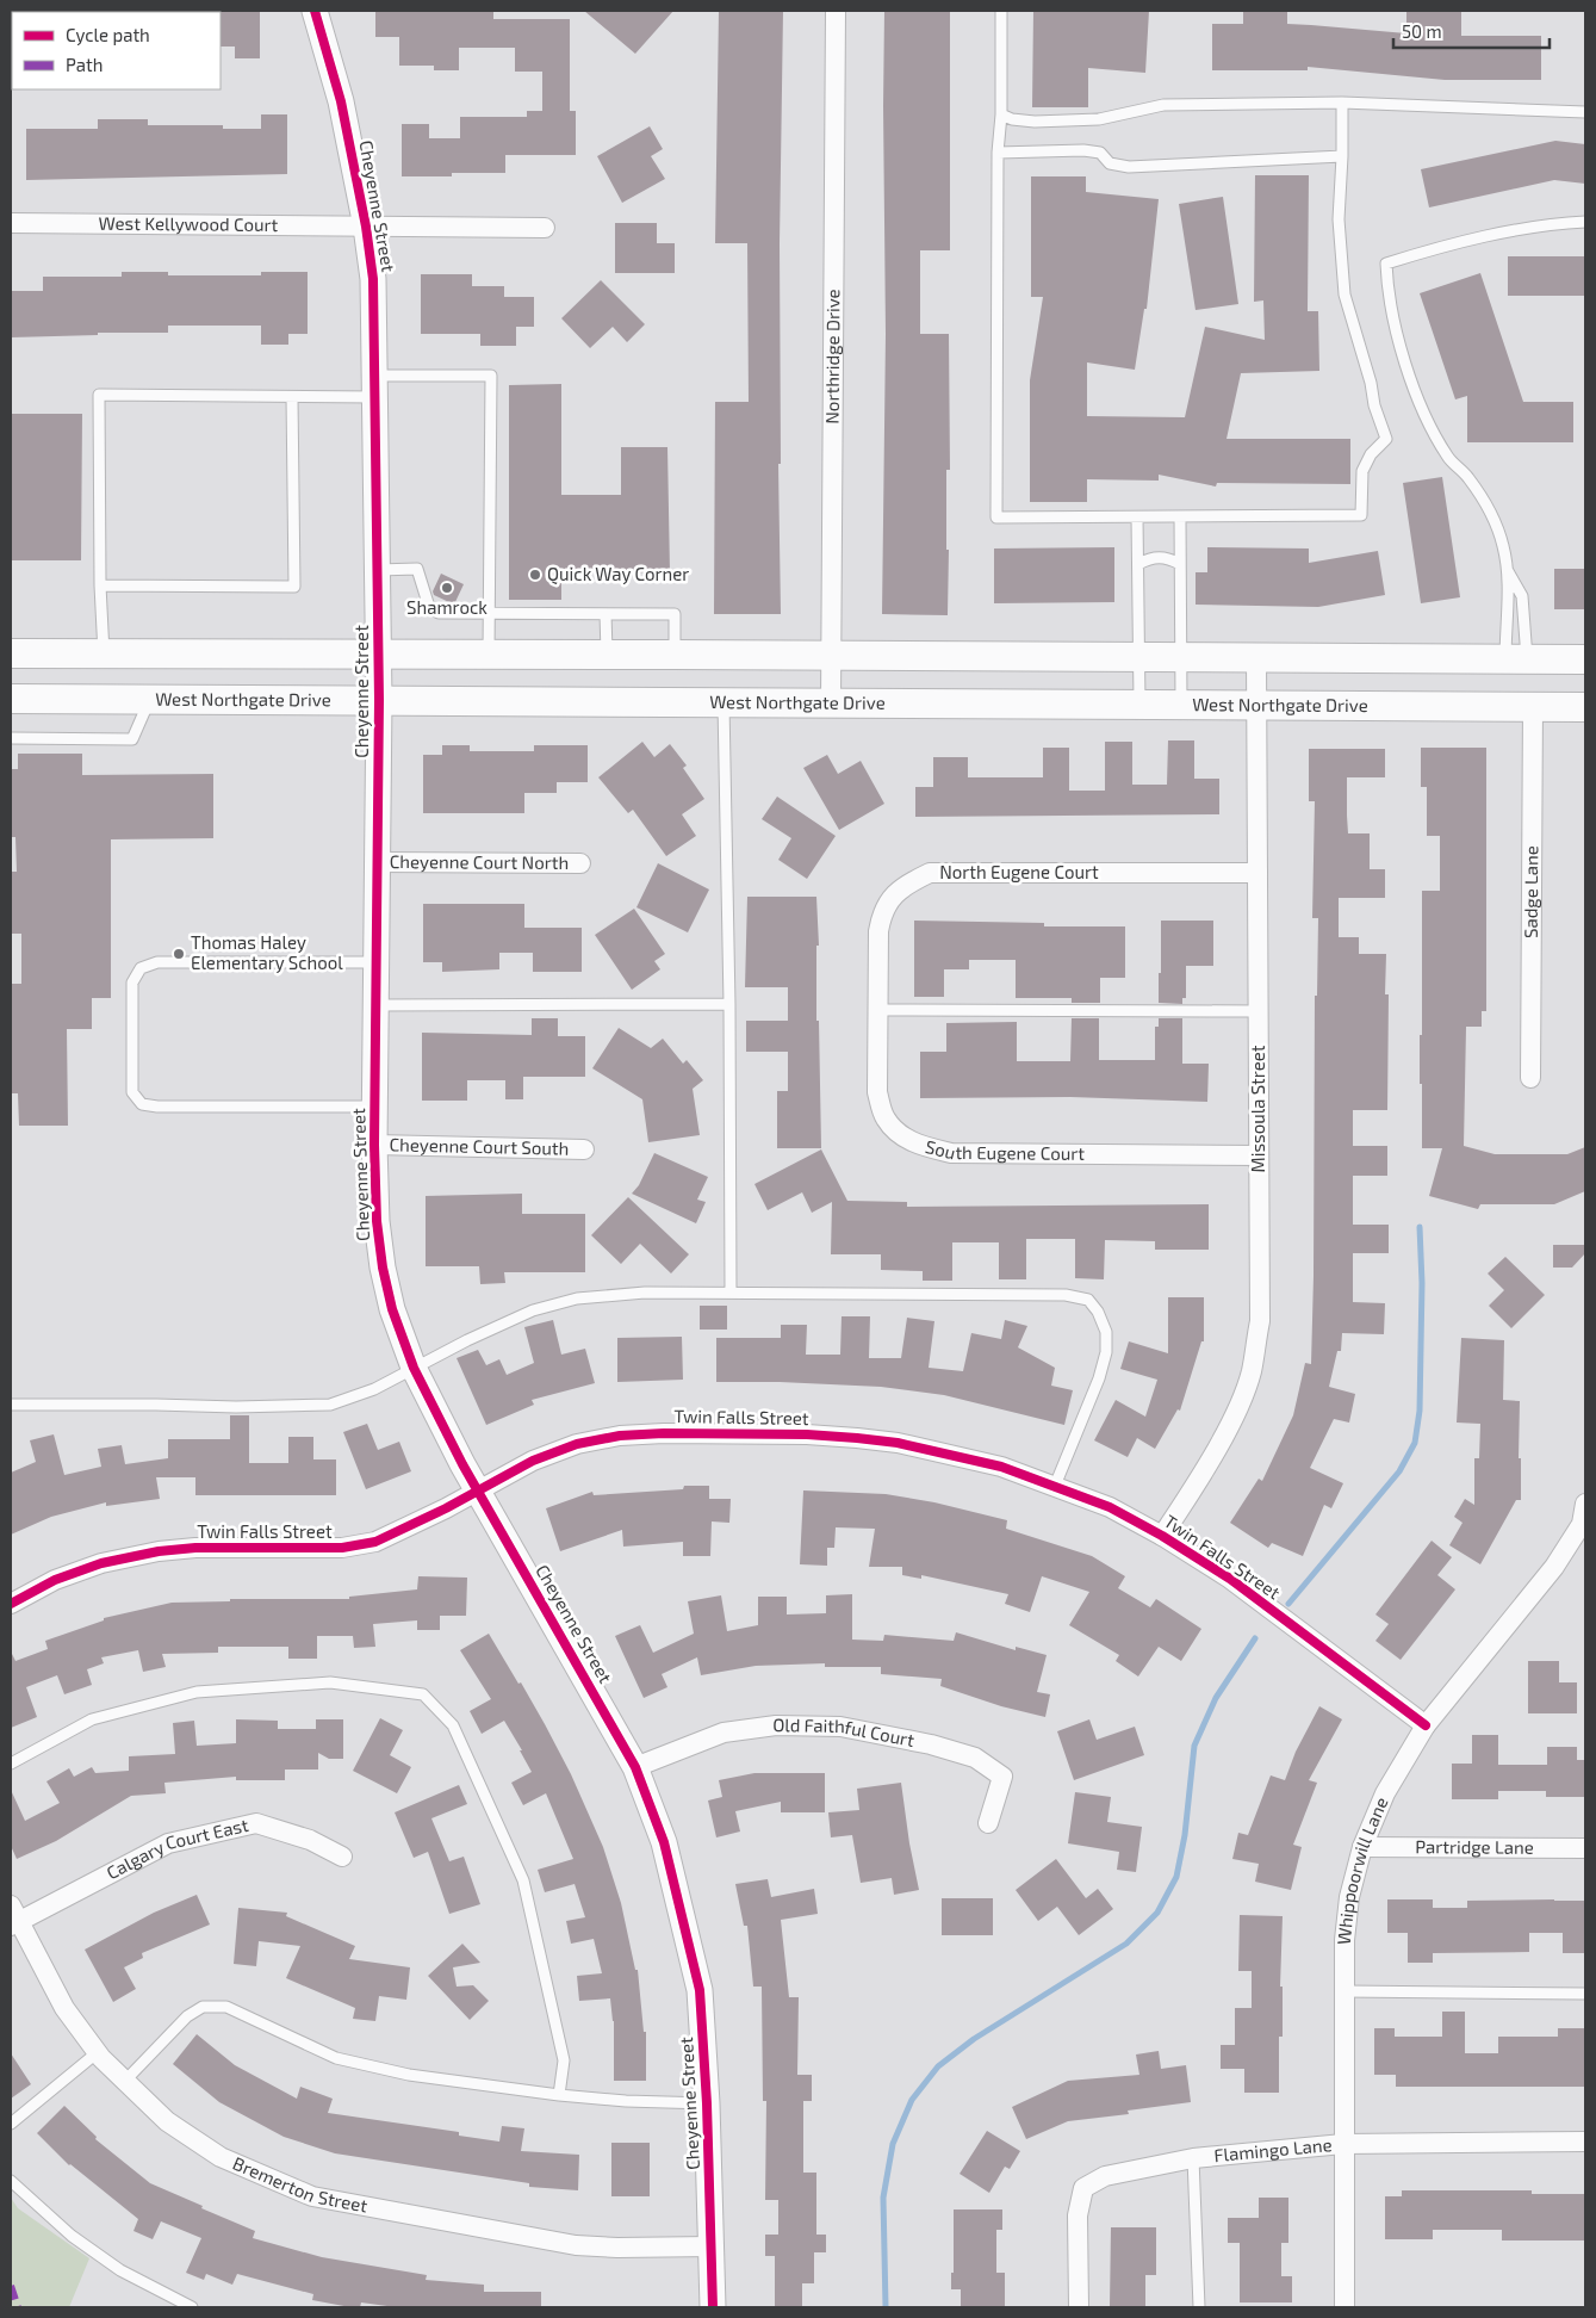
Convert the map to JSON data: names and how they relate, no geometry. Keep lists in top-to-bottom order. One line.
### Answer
{"streets":{"main road":["West Northgate Drive"],"street":["Cheyenne Street","West Kellywood Court","Northridge Drive","Cheyenne Court North","North Eugene Court","Sadge Lane","Missoula Street","Cheyenne Court South","South Eugene Court","Twin Falls Street","Old Faithful Court","Partridge Lane","Calgary Court East","Whippoorwill Lane","Flamingo Lane","Bremerton Street"]},"crossings":[["Cheyenne Street","West Kellywood Court"],["Cheyenne Street","West Northgate Drive"],["Cheyenne Street","Cheyenne Court North"],["Cheyenne Street","Cheyenne Court South"],["Cheyenne Street","Twin Falls Street"],["Cheyenne Street","Old Faithful Court"],["Cheyenne Street","Bremerton Street"],["Northridge Drive","West Northgate Drive"],["West Northgate Drive","Sadge Lane"],["West Northgate Drive","Missoula Street"],["North Eugene Court","Missoula Street"],["North Eugene Court","South Eugene Court"],["Missoula Street","South Eugene Court"],["Missoula Street","Twin Falls Street"],["Twin Falls Street","Whippoorwill Lane"],["Partridge Lane","Whippoorwill Lane"],["Calgary Court East","Bremerton Street"],["Whippoorwill Lane","Flamingo Lane"]],"places":["Quick Way Corner","Shamrock","Thomas Haley Elementary School"],"legend":["Cycle path","Path"],"scale_bar":"50 m"}
